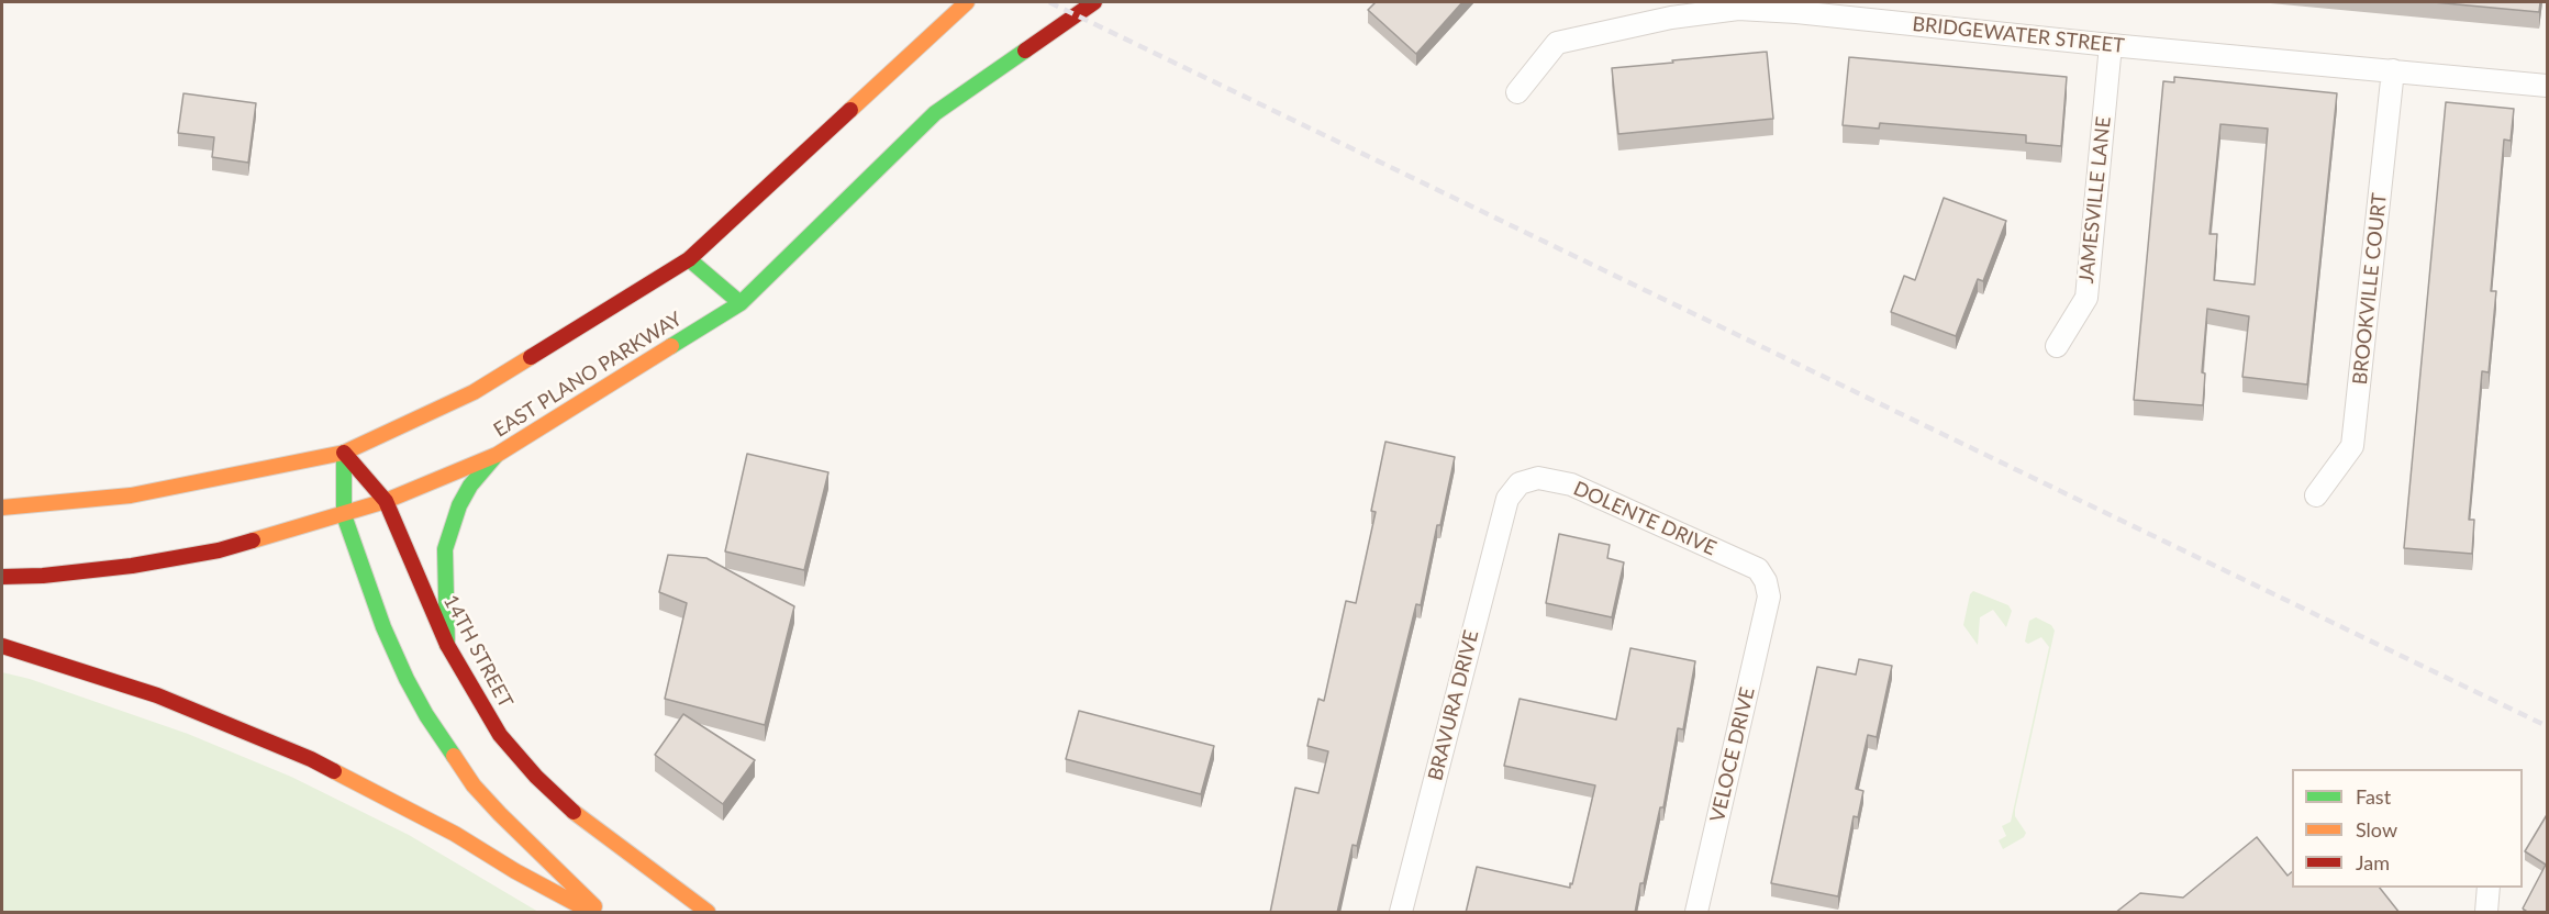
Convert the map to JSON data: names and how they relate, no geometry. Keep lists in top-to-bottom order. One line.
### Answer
{"streets":{"main road":["EAST PLANO PARKWAY","14TH STREET"],"street":["BRIDGEWATER STREET","JAMESVILLE LANE","BROOKVILLE COURT","DOLENTE DRIVE","BRAVURA DRIVE","VELOCE DRIVE"]},"crossings":[["BRIDGEWATER STREET","JAMESVILLE LANE"],["BRIDGEWATER STREET","BROOKVILLE COURT"],["EAST PLANO PARKWAY","14TH STREET"],["DOLENTE DRIVE","BRAVURA DRIVE"],["DOLENTE DRIVE","VELOCE DRIVE"]],"legend":["Fast","Slow","Jam"]}
